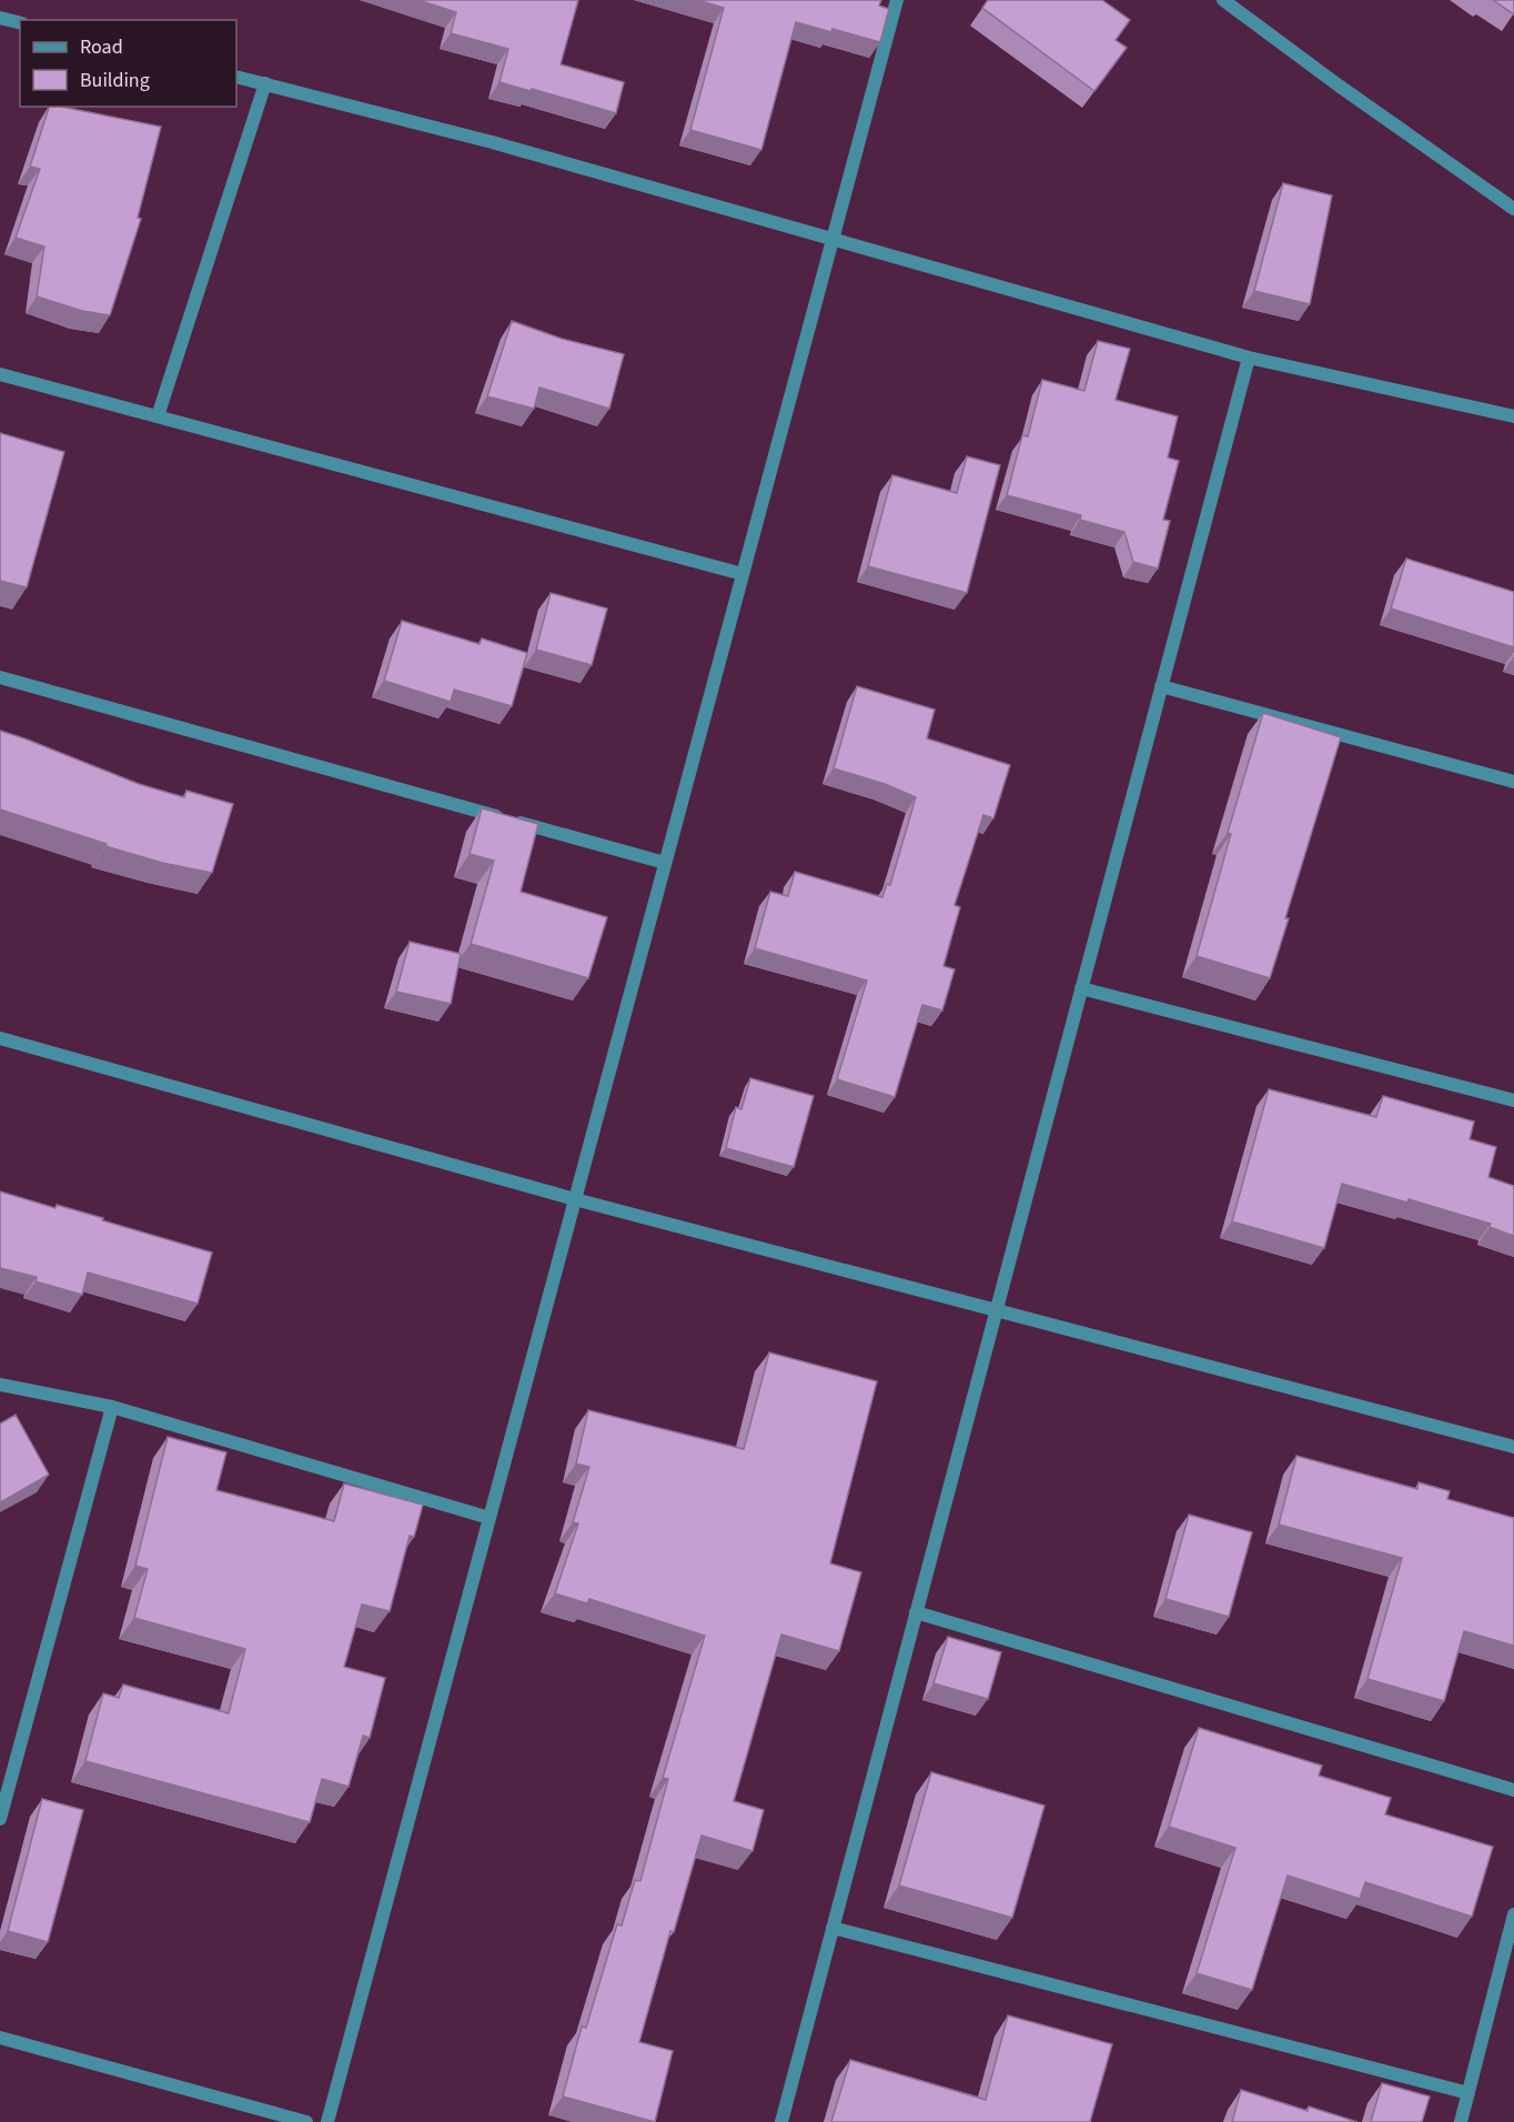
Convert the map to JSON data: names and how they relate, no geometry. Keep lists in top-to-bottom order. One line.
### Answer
{"legend":["Road","Building"]}
